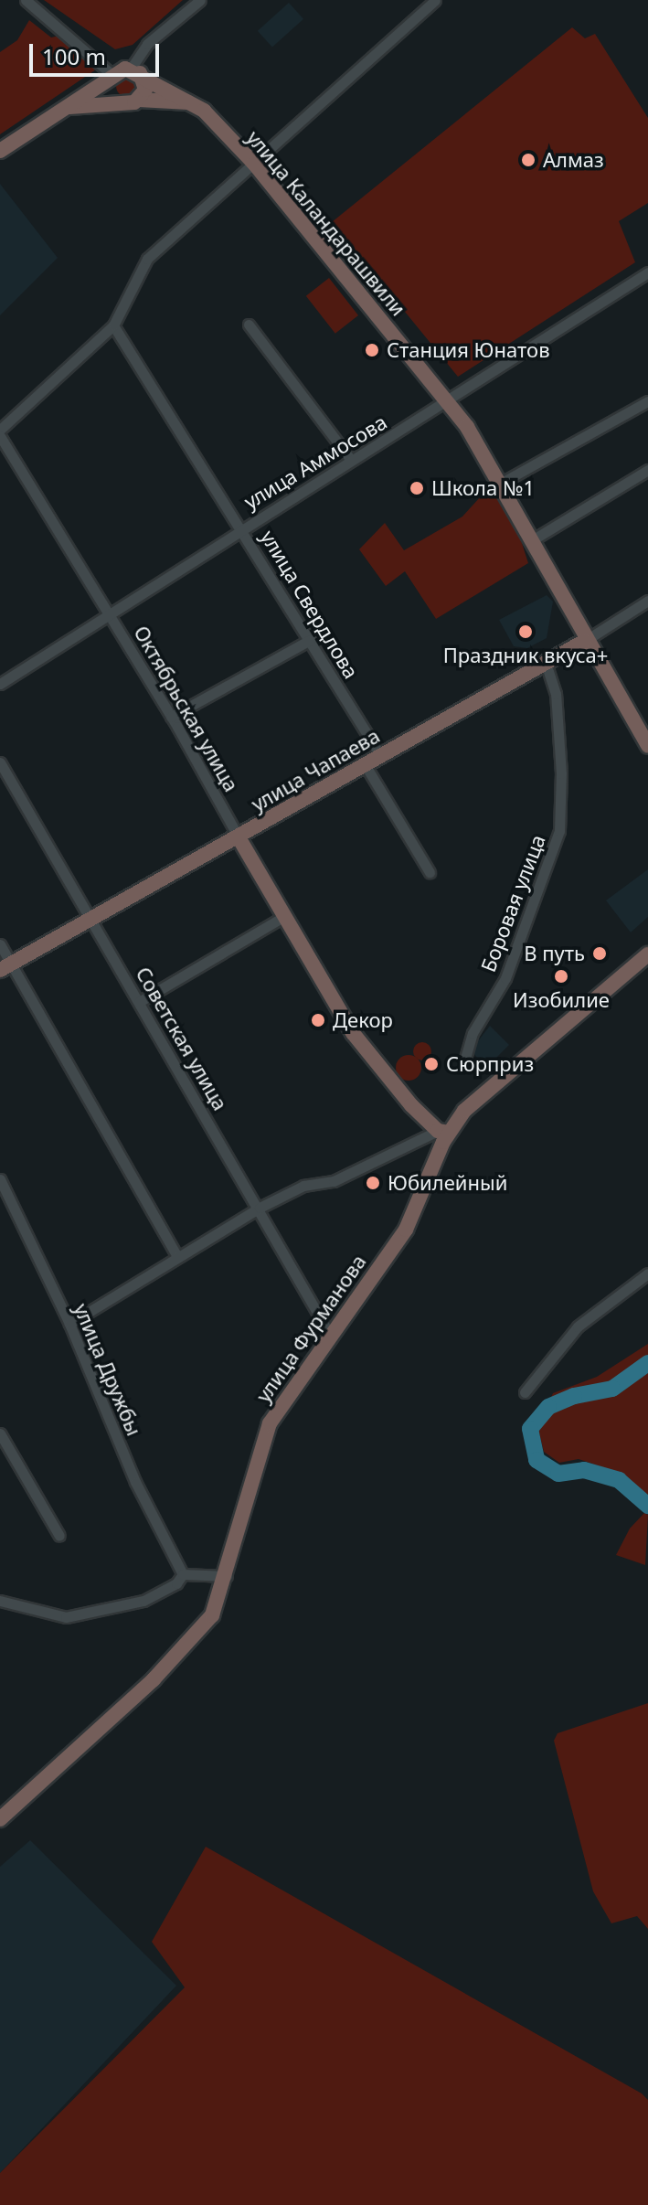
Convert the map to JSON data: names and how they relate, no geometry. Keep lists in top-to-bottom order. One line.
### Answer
{"streets":{"main road":["улица Каландарашвили","Октябрьская улица","улица Чапаева","улица Фурманова"],"street":["улица Аммосова","улица Свердлова","Боровая улица","Советская улица","улица Дружбы"]},"crossings":[["улица Каландарашвили","улица Аммосова"],["улица Каландарашвили","улица Чапаева"],["улица Аммосова","улица Свердлова"],["улица Аммосова","Октябрьская улица"],["улица Свердлова","улица Чапаева"],["Октябрьская улица","улица Чапаева"],["Октябрьская улица","улица Фурманова"],["улица Чапаева","Боровая улица"],["улица Чапаева","Советская улица"],["Советская улица","улица Фурманова"]],"places":["Алмаз","Станция Юнатов","Школа №1","Праздник вкуса+","В путь","Изобилие","Декор","Сюрприз","Юбилейный"],"scale_bar":"100 m"}
